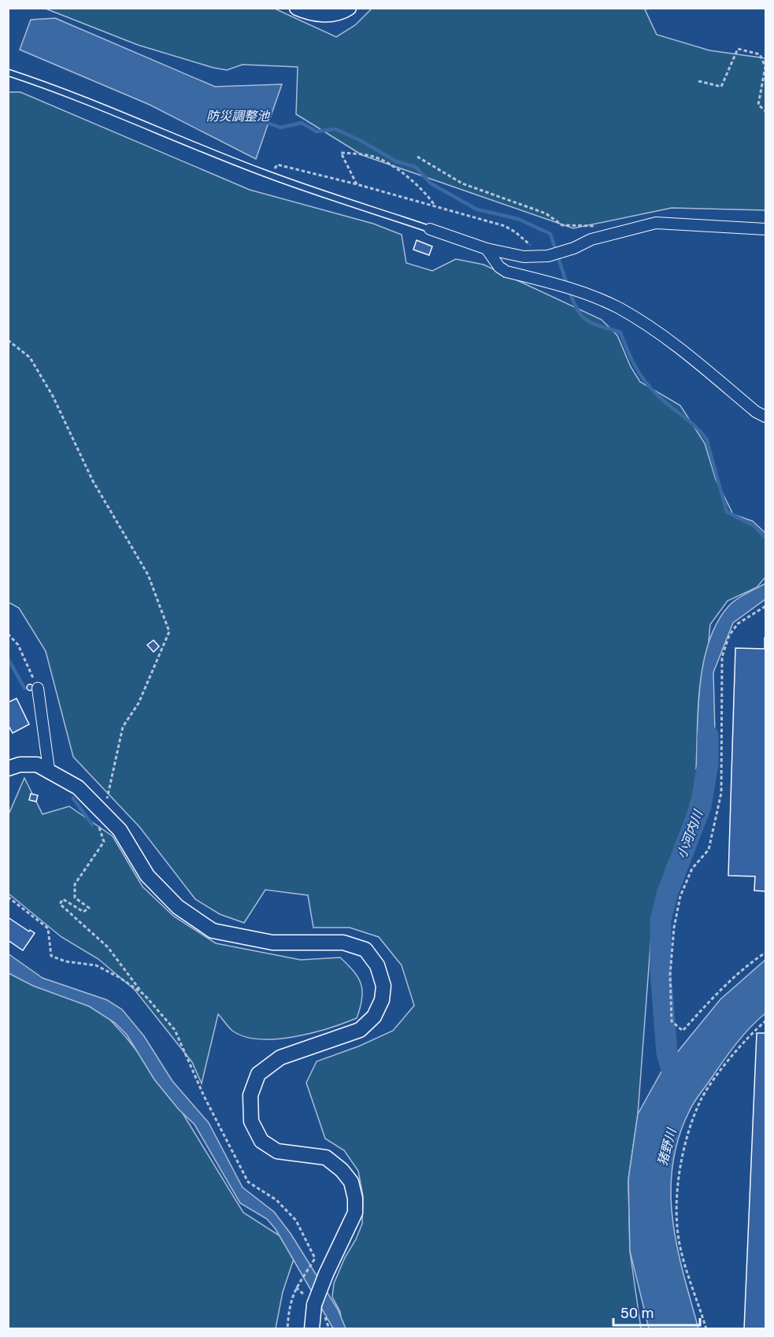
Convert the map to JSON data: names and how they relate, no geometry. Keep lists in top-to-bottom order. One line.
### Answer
{"water":["防災調整池","小河内川","猪野川"],"scale_bar":"50 m"}
